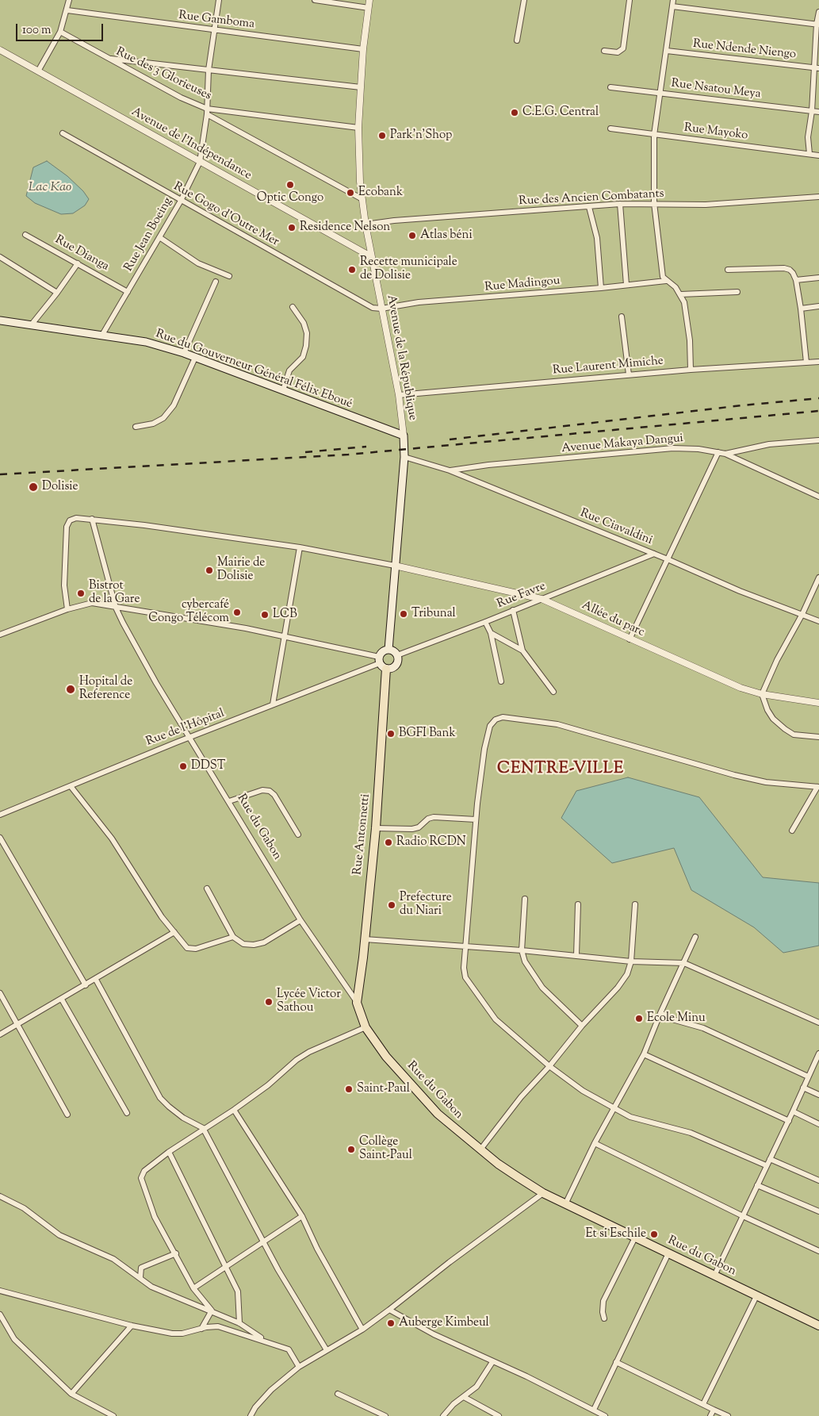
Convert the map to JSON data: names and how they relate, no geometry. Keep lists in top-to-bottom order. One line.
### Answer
{"streets":{"highway":["Rue du Gabon","Rue Antonnetti"],"main road":["Avenue de la République","Rue du Gouverneur Général Félix Eboué"],"street":["Rue Gamboma","Rue Ndende Niengo","Rue des 3 Glorieuses","Rue Nsatou Meya","Rue Mayoko","Avenue de l'Indépendance","Rue des Ancien Combatants","Rue Gogo d'Outre Mer","Rue Jean Boeing","Rue Dianga","Rue Madingou","Rue Laurent Mimiche","Avenue Makaya Dangui","Rue Ciavaldini","Rue Favre","Allée du parc","Rue de l'Hôpital"]},"crossings":[["Rue Gamboma","Rue Jean Boeing"],["Rue Gamboma","Avenue de la République"],["Rue des 3 Glorieuses","Rue Jean Boeing"],["Rue des 3 Glorieuses","Avenue de la République"],["Avenue de l'Indépendance","Rue Jean Boeing"],["Avenue de l'Indépendance","Avenue de la République"],["Rue des Ancien Combatants","Avenue de la République"],["Rue Gogo d'Outre Mer","Rue Jean Boeing"],["Rue Gogo d'Outre Mer","Rue Madingou"],["Rue Gogo d'Outre Mer","Avenue de la République"],["Rue Jean Boeing","Rue Dianga"],["Rue Jean Boeing","Rue du Gouverneur Général Félix Eboué"],["Rue Madingou","Avenue de la République"],["Avenue de la République","Rue Laurent Mimiche"],["Avenue de la République","Rue du Gouverneur Général Félix Eboué"],["Avenue de la République","Rue Ciavaldini"],["Avenue de la République","Rue Favre"],["Avenue de la République","Allée du parc"],["Avenue de la République","Rue de l'Hôpital"],["Avenue de la République","Rue Antonnetti"],["Avenue Makaya Dangui","Rue Ciavaldini"],["Rue Ciavaldini","Rue Favre"],["Rue Favre","Allée du parc"],["Rue Favre","Rue de l'Hôpital"],["Rue Favre","Rue Antonnetti"],["Rue de l'Hôpital","Rue du Gabon"],["Rue de l'Hôpital","Rue Antonnetti"],["Rue du Gabon","Rue Antonnetti"]],"districts":["CENTRE-VILLE"],"water":["Lac Kao"],"places":["C.E.G. Central","Park'n'Shop","Optic Congo","Ecobank","Residence Nelson","Atlas béni","Recette municipale de Dolisie","Dolisie","Mairie de Dolisie","Bistrot de la Gare","cybercafé Congo Télécom","Tribunal","LCB","Hopital de Reference","BGFI Bank","DDST","Radio RCDN","Prefecture du Niari","Lycée Victor Sathou","Ecole Minu","Saint-Paul","Collège Saint-Paul","Et si Eschile","Auberge Kimbeul"],"scale_bar":"100 m"}
